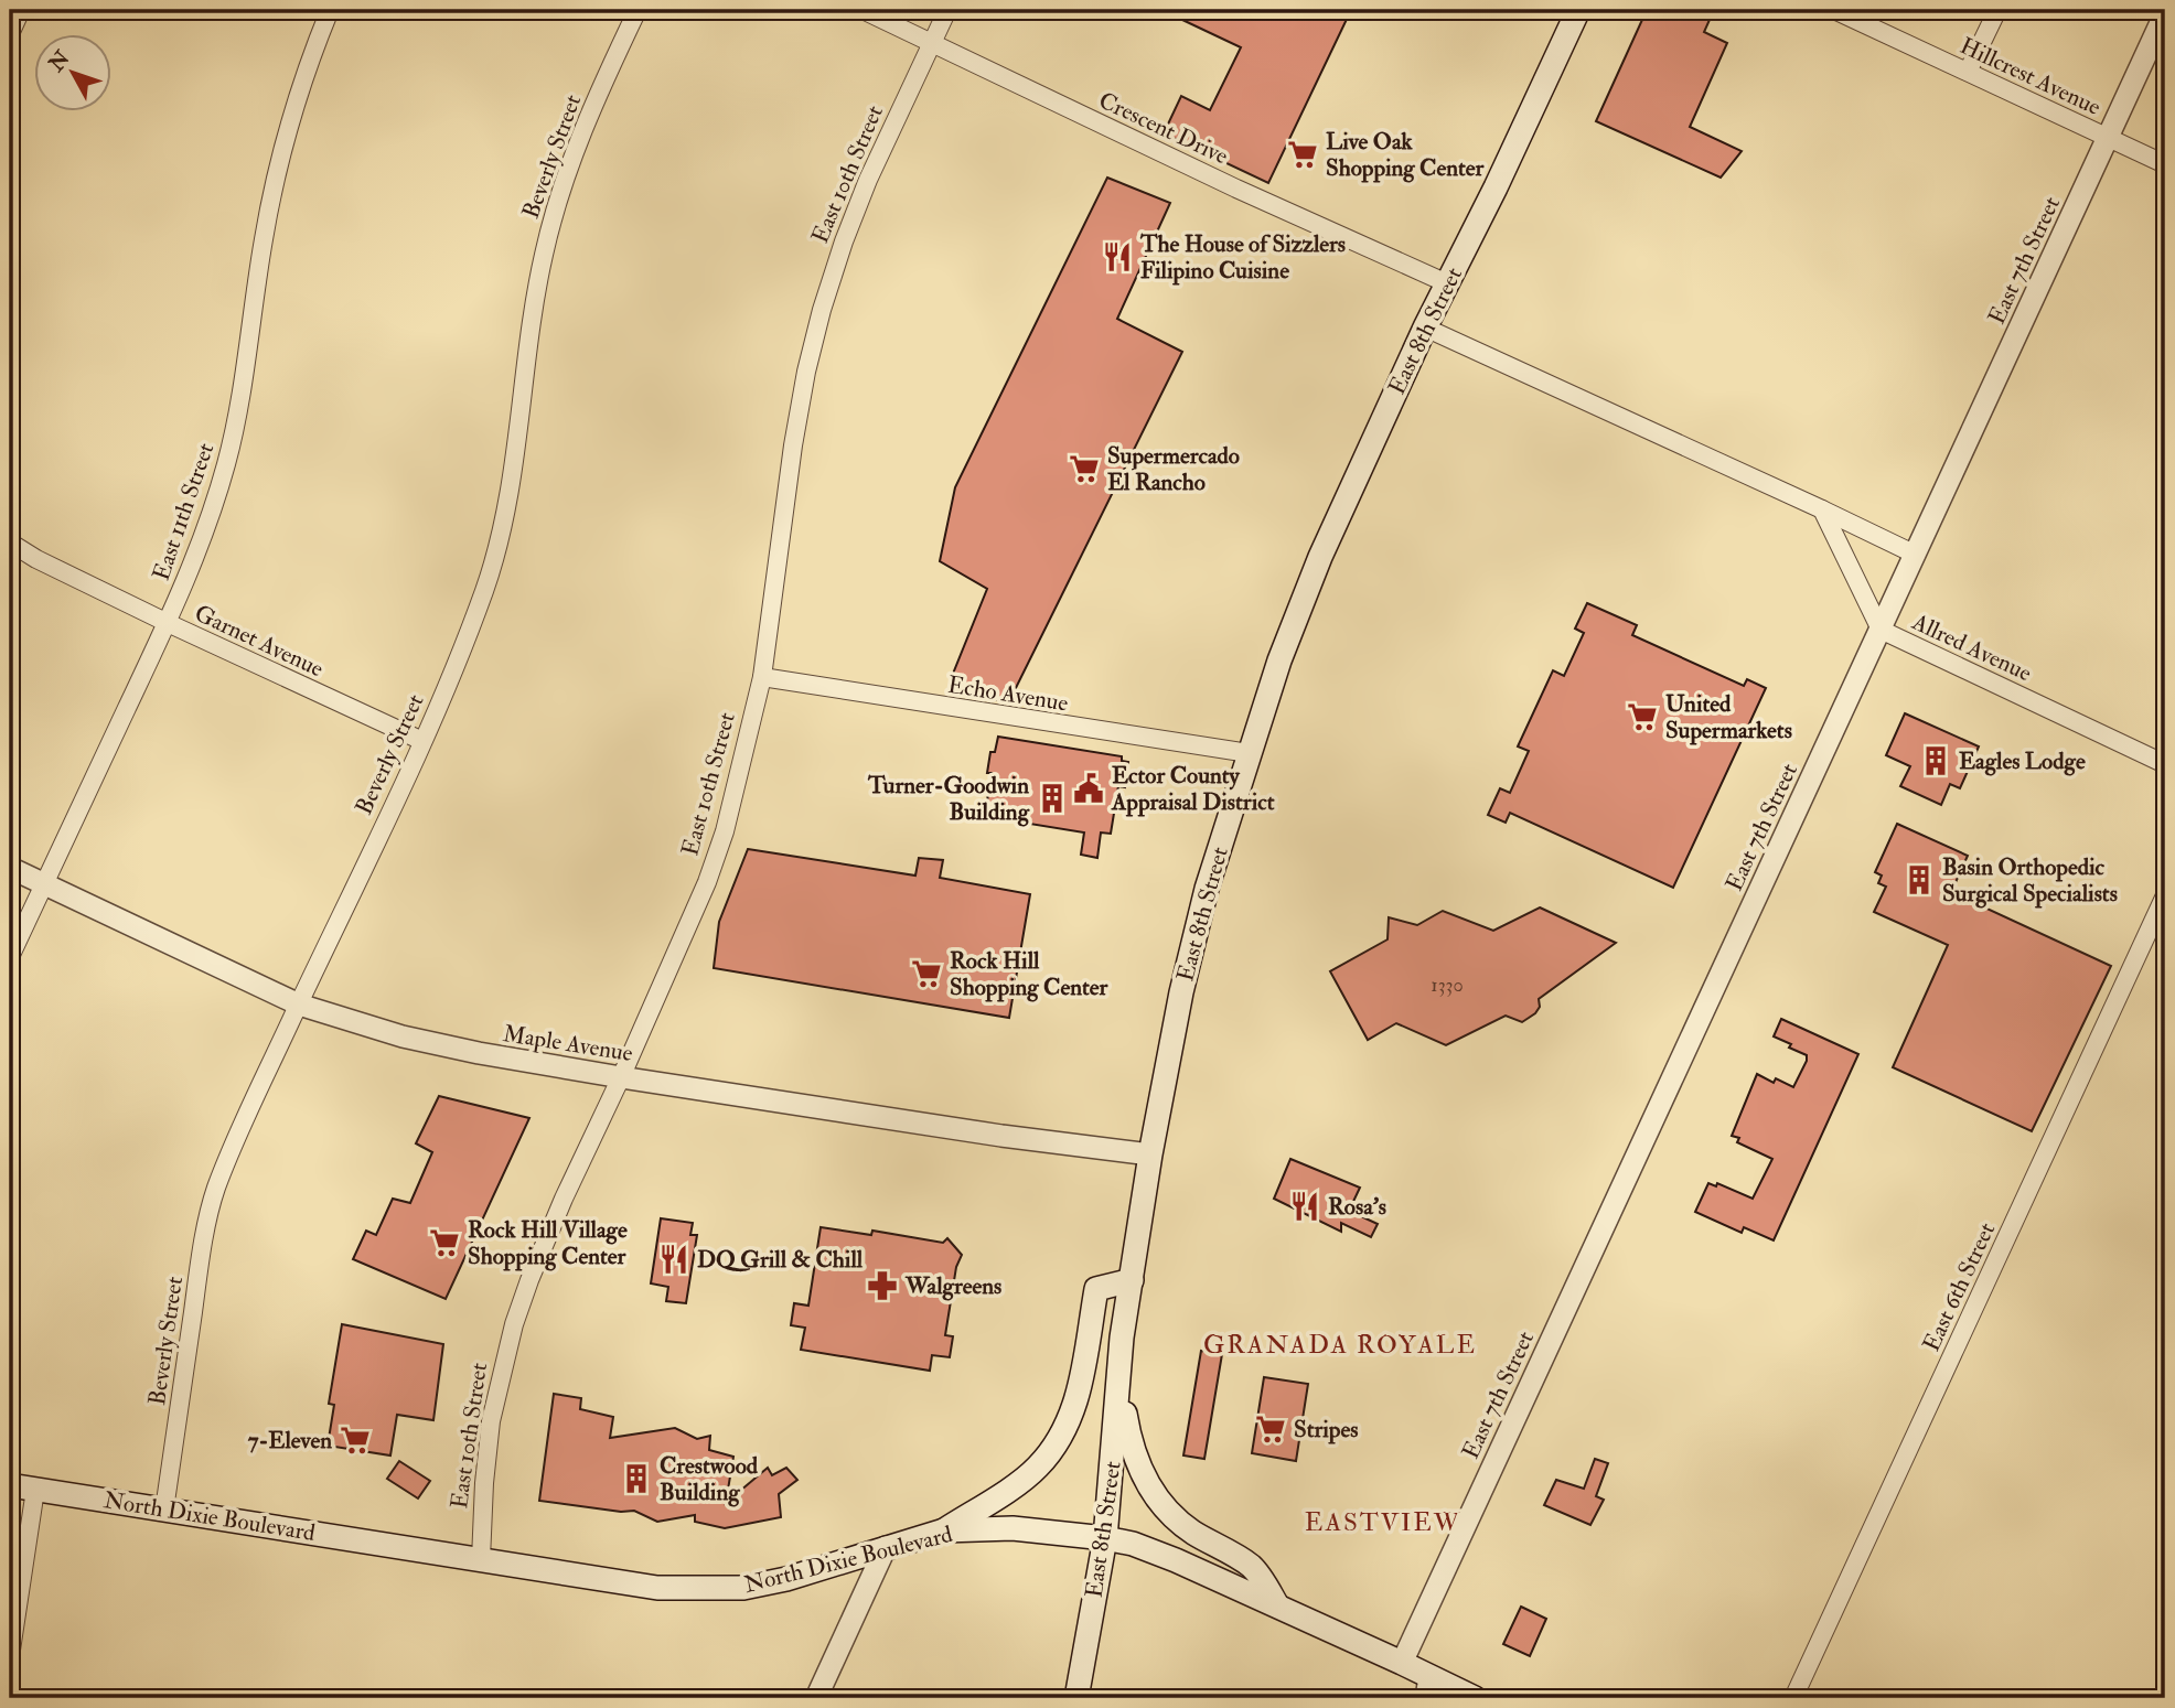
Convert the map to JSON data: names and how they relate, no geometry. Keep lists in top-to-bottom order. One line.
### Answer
{"streets":{"main road":["East 8th Street","North Dixie Boulevard"],"street":["Hillcrest Avenue","Crescent Drive","Beverly Street","East 10th Street","East 7th Street","East 11th Street","Garnet Avenue","Allred Avenue","Echo Avenue","Maple Avenue","East 6th Street"]},"crossings":[["Hillcrest Avenue","East 7th Street"],["Crescent Drive","East 10th Street"],["Crescent Drive","East 8th Street"],["Beverly Street","Garnet Avenue"],["Beverly Street","Maple Avenue"],["Beverly Street","North Dixie Boulevard"],["East 10th Street","Echo Avenue"],["East 10th Street","Maple Avenue"],["East 10th Street","North Dixie Boulevard"],["East 7th Street","Allred Avenue"],["East 7th Street","North Dixie Boulevard"],["East 8th Street","Echo Avenue"],["East 8th Street","Maple Avenue"],["East 8th Street","North Dixie Boulevard"],["East 11th Street","Garnet Avenue"],["East 11th Street","Maple Avenue"]],"districts":["GRANADA ROYALE","EASTVIEW"],"places":{"supermarket":["Live Oak Shopping Center","Supermercado El Rancho","United Supermarkets","Rock Hill Shopping Center","Rock Hill Village Shopping Center","Stripes","7-Eleven"],"restaurant":["The House of Sizzlers Filipino Cuisine","Rosa's","DQ Grill & Chill"],"building":["Eagles Lodge","Turner-Goodwin Building","Basin Orthopedic Surgical Specialists","Crestwood Building"],"public building":["Ector County Appraisal District"],"pharmacy":["Walgreens"]},"house_numbers":["1330"],"north":"top left"}
